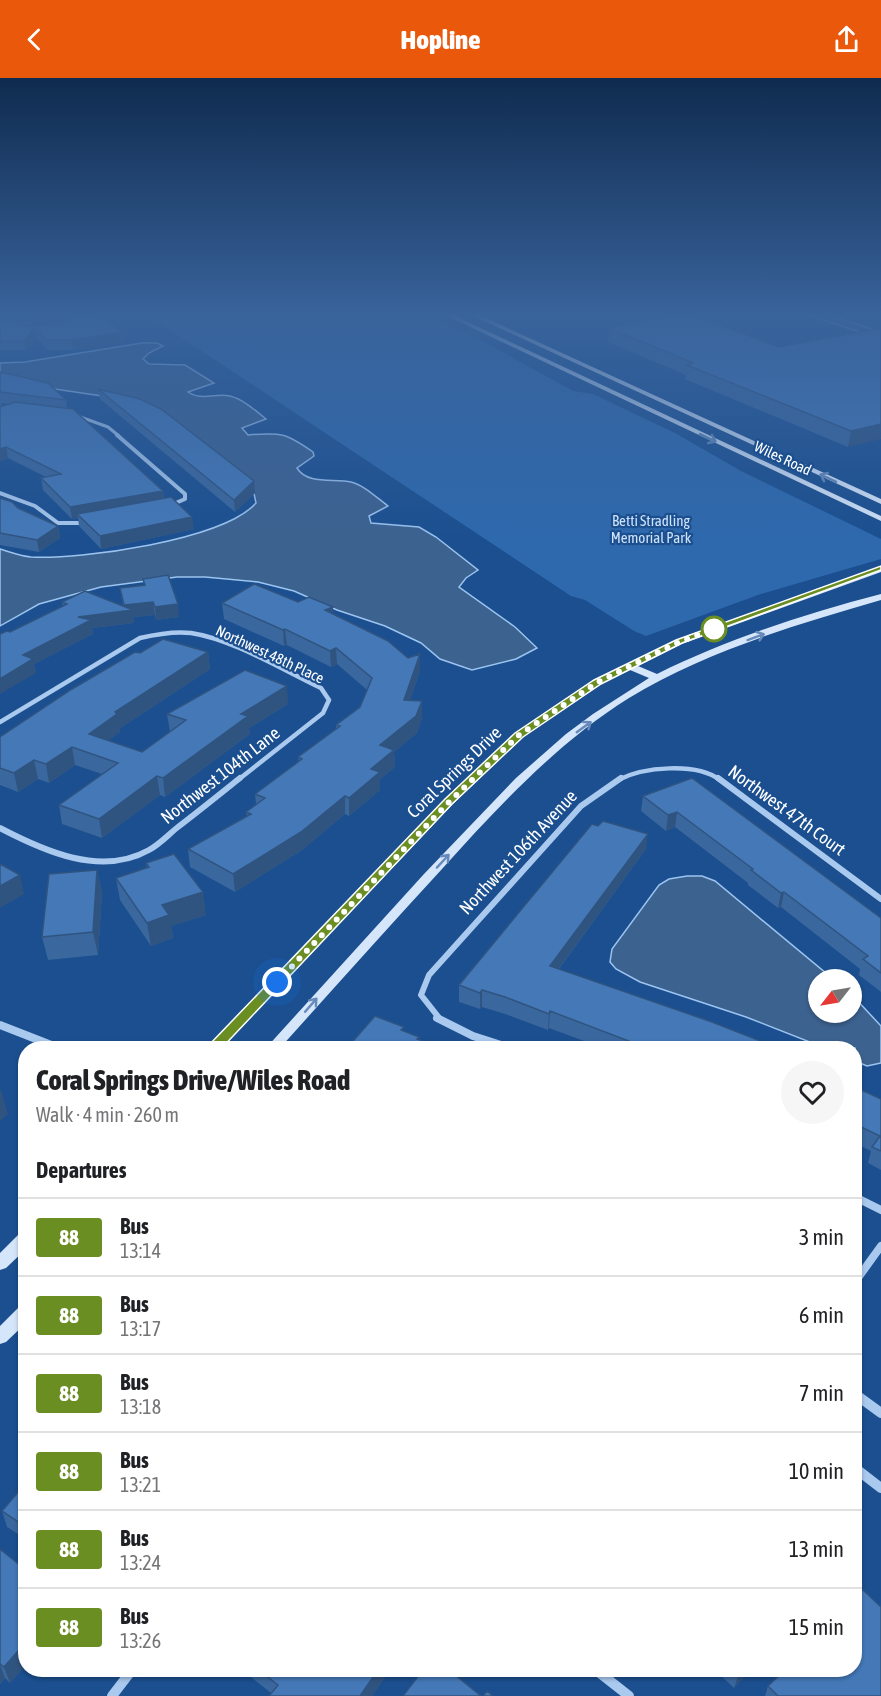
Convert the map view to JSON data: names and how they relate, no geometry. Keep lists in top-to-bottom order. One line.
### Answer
{"streets":{"main road":["Wiles Road","Coral Springs Drive"],"street":["Northwest 48th Place","Northwest 104th Lane","Northwest 47th Court","Northwest 106th Avenue"]},"crossings":[["Northwest 48th Place","Northwest 104th Lane"],["Northwest 47th Court","Northwest 106th Avenue"]],"parks":["Betti Stradling Memorial Park"],"lines":["bus line 88"],"north":"bottom left","page":{"header":"Hopline","heading":[["Coral Springs Drive/Wiles Road","Walk · 4 min · 260 m"],"Departures"],"list":[{"mark":"88","name":"Bus","note":"13:14","value":"3 min"},{"mark":"88","name":"Bus","note":"13:17","value":"6 min"},{"mark":"88","name":"Bus","note":"13:18","value":"7 min"},{"mark":"88","name":"Bus","note":"13:21","value":"10 min"},{"mark":"88","name":"Bus","note":"13:24","value":"13 min"},{"mark":"88","name":"Bus","note":"13:26","value":"15 min"}]}}
